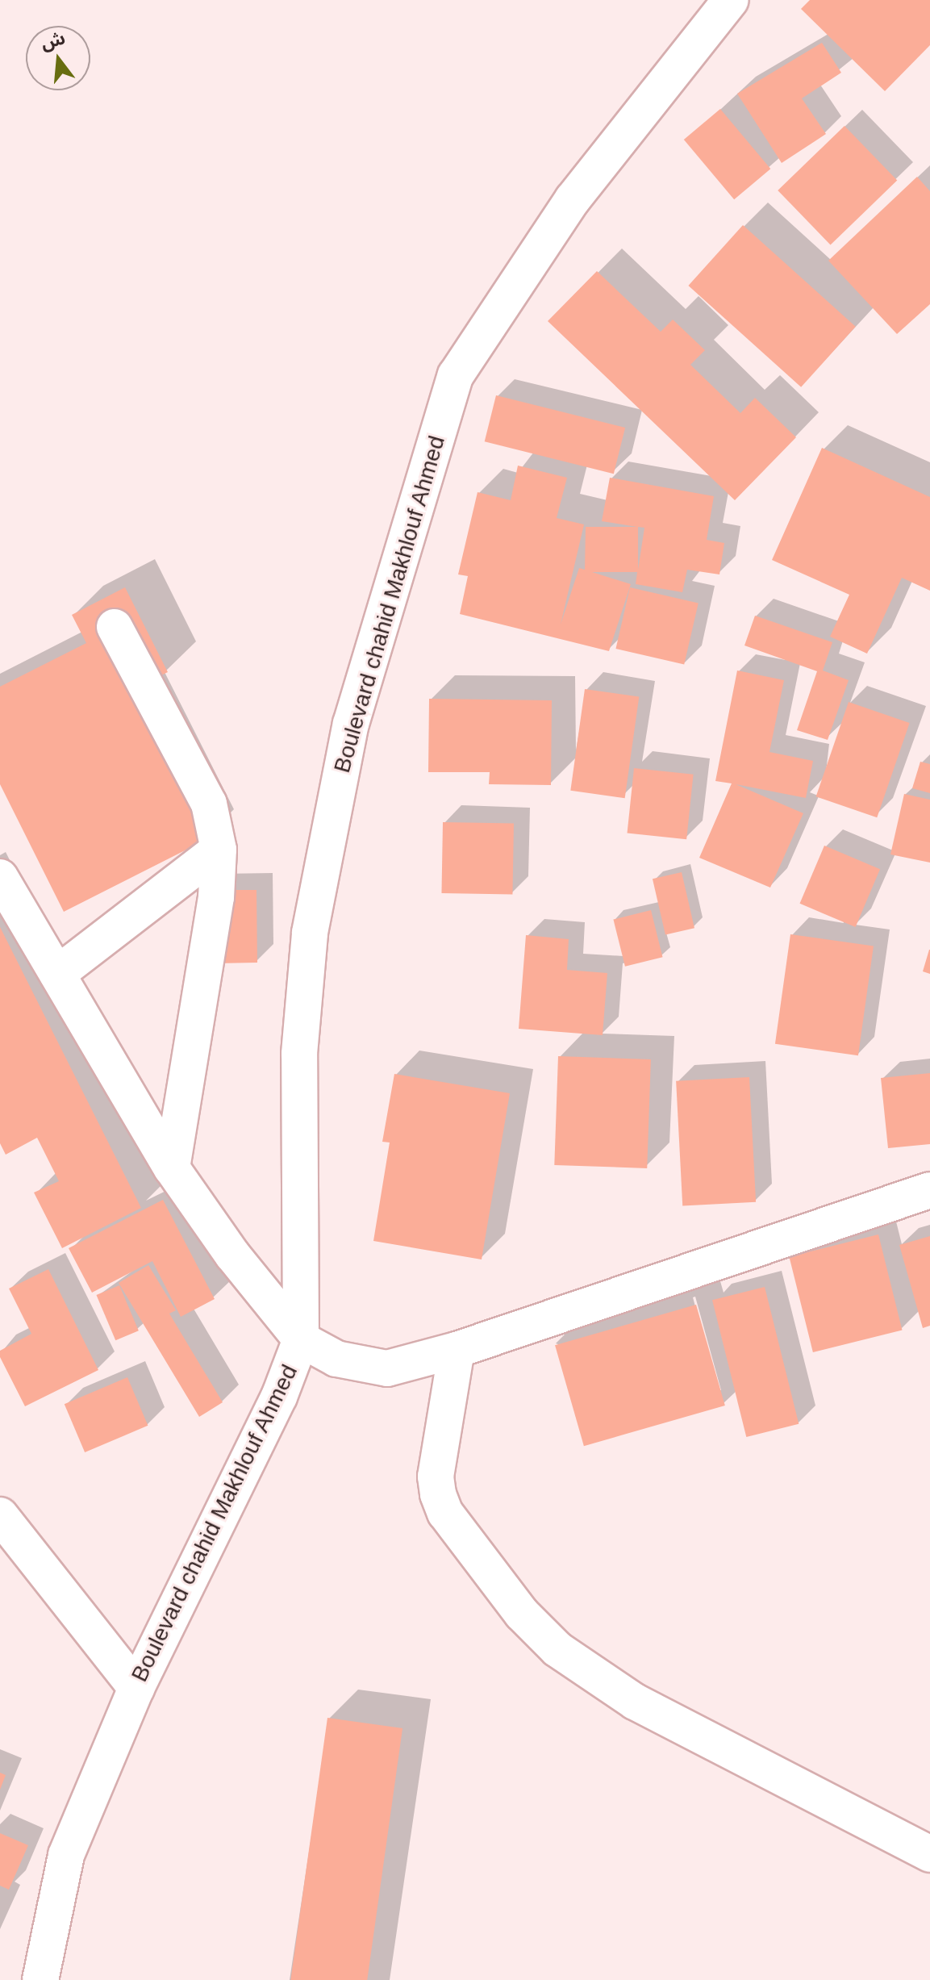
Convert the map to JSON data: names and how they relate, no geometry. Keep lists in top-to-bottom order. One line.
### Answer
{"streets":{"street":["Boulevard chahid Makhlouf Ahmed"]},"north":"top"}
